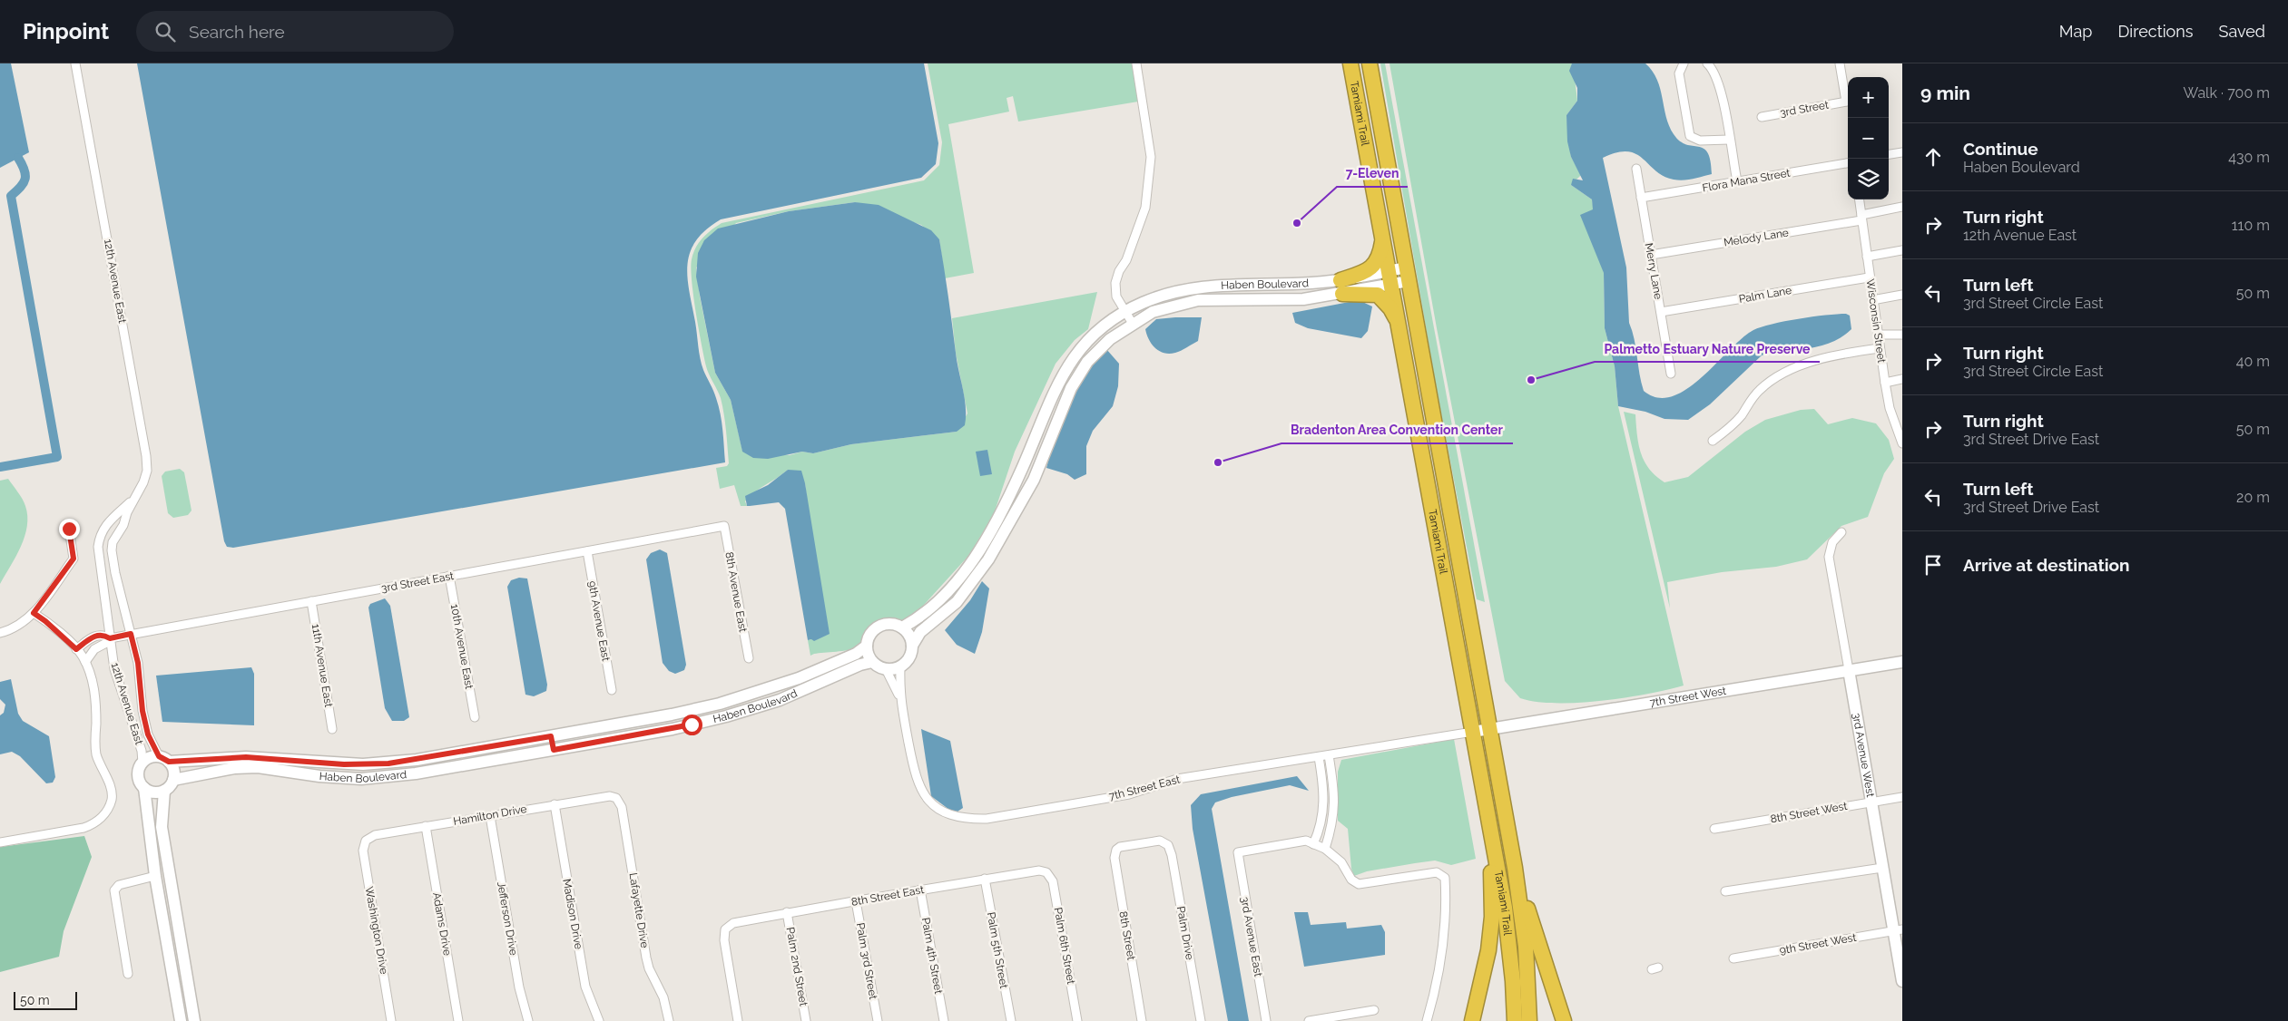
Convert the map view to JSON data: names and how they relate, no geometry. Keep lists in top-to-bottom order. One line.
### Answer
{"streets":{"highway":["Tamiami Trail"],"street":["3rd Street","Flora Mana Street","Melody Lane","Merry Lane","12th Avenue East","Haben Boulevard","Palm Lane","Wisconsin Street","3rd Street East","8th Avenue East","9th Avenue East","10th Avenue East","11th Avenue East","7th Street West","3rd Avenue West","7th Street East","8th Street West","Hamilton Drive","8th Street East","Lafayette Drive","Madison Drive","Jefferson Drive","Adams Drive","Washington Drive","Palm Drive","8th Street","3rd Avenue East","9th Street West","Palm 6th Street","Palm 5th Street","Palm 4th Street","Palm 3rd Street","Palm 2nd Street"]},"crossings":[["Tamiami Trail","Haben Boulevard"],["Tamiami Trail","7th Street West"],["Tamiami Trail","7th Street East"],["Flora Mana Street","Merry Lane"],["Melody Lane","Merry Lane"],["Melody Lane","Wisconsin Street"],["Merry Lane","Palm Lane"],["12th Avenue East","Haben Boulevard"],["12th Avenue East","3rd Street East"],["Haben Boulevard","7th Street East"],["Palm Lane","Wisconsin Street"],["3rd Street East","8th Avenue East"],["3rd Street East","9th Avenue East"],["3rd Street East","10th Avenue East"],["3rd Street East","11th Avenue East"],["7th Street West","3rd Avenue West"],["7th Street West","7th Street East"],["3rd Avenue West","8th Street West"],["3rd Avenue West","9th Street West"],["Hamilton Drive","Lafayette Drive"],["Hamilton Drive","Madison Drive"],["Hamilton Drive","Jefferson Drive"],["Hamilton Drive","Adams Drive"],["Hamilton Drive","Washington Drive"],["8th Street East","Palm 6th Street"],["8th Street East","Palm 5th Street"],["8th Street East","Palm 4th Street"],["8th Street East","Palm 3rd Street"],["8th Street East","Palm 2nd Street"],["Palm Drive","8th Street"]],"places":["7-Eleven","Palmetto Estuary Nature Preserve","Bradenton Area Convention Center"],"scale_bar":"50 m","page":{"header":"Pinpoint","search":"Search here","nav":["Map","Directions","Saved"],"heading":["9 min","Walk · 700 m"],"map_buttons":["+","−"],"list":[["Continue","Haben Boulevard","430 m"],["Turn right","12th Avenue East","110 m"],["Turn left","3rd Street Circle East","50 m"],["Turn right","3rd Street Circle East","40 m"],["Turn right","3rd Street Drive East","50 m"],["Turn left","3rd Street Drive East","20 m"],"Arrive at destination"],"scale":"50 m"}}
